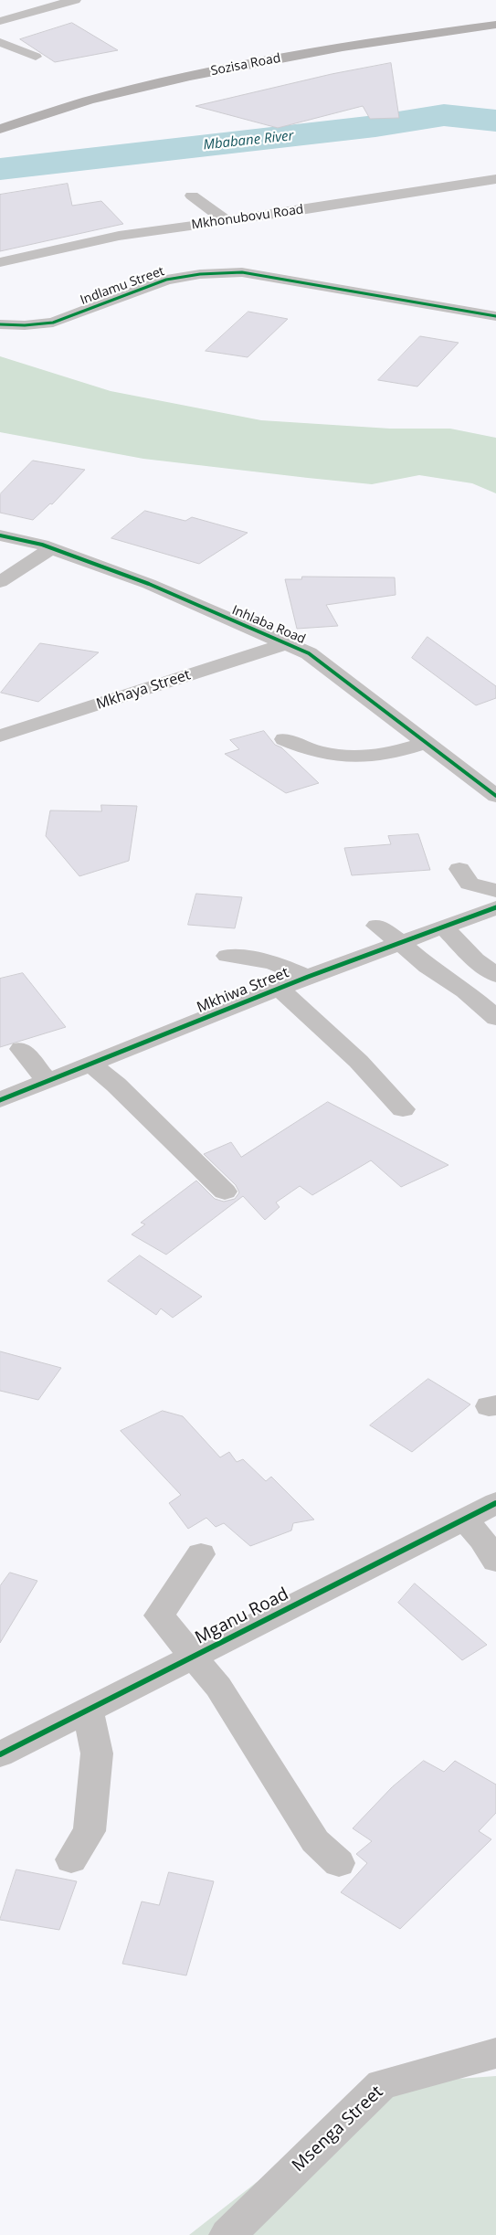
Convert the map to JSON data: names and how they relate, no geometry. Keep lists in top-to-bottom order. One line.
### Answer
{"streets":{"main road":["Sozisa Road"],"street":["Mkhonubovu Road","Indlamu Street","Inhlaba Road","Mkhaya Street","Mkhiwa Street","Mganu Road","Msenga Street"]},"crossings":[["Inhlaba Road","Mkhaya Street"]],"water":["Mbabane River"]}
